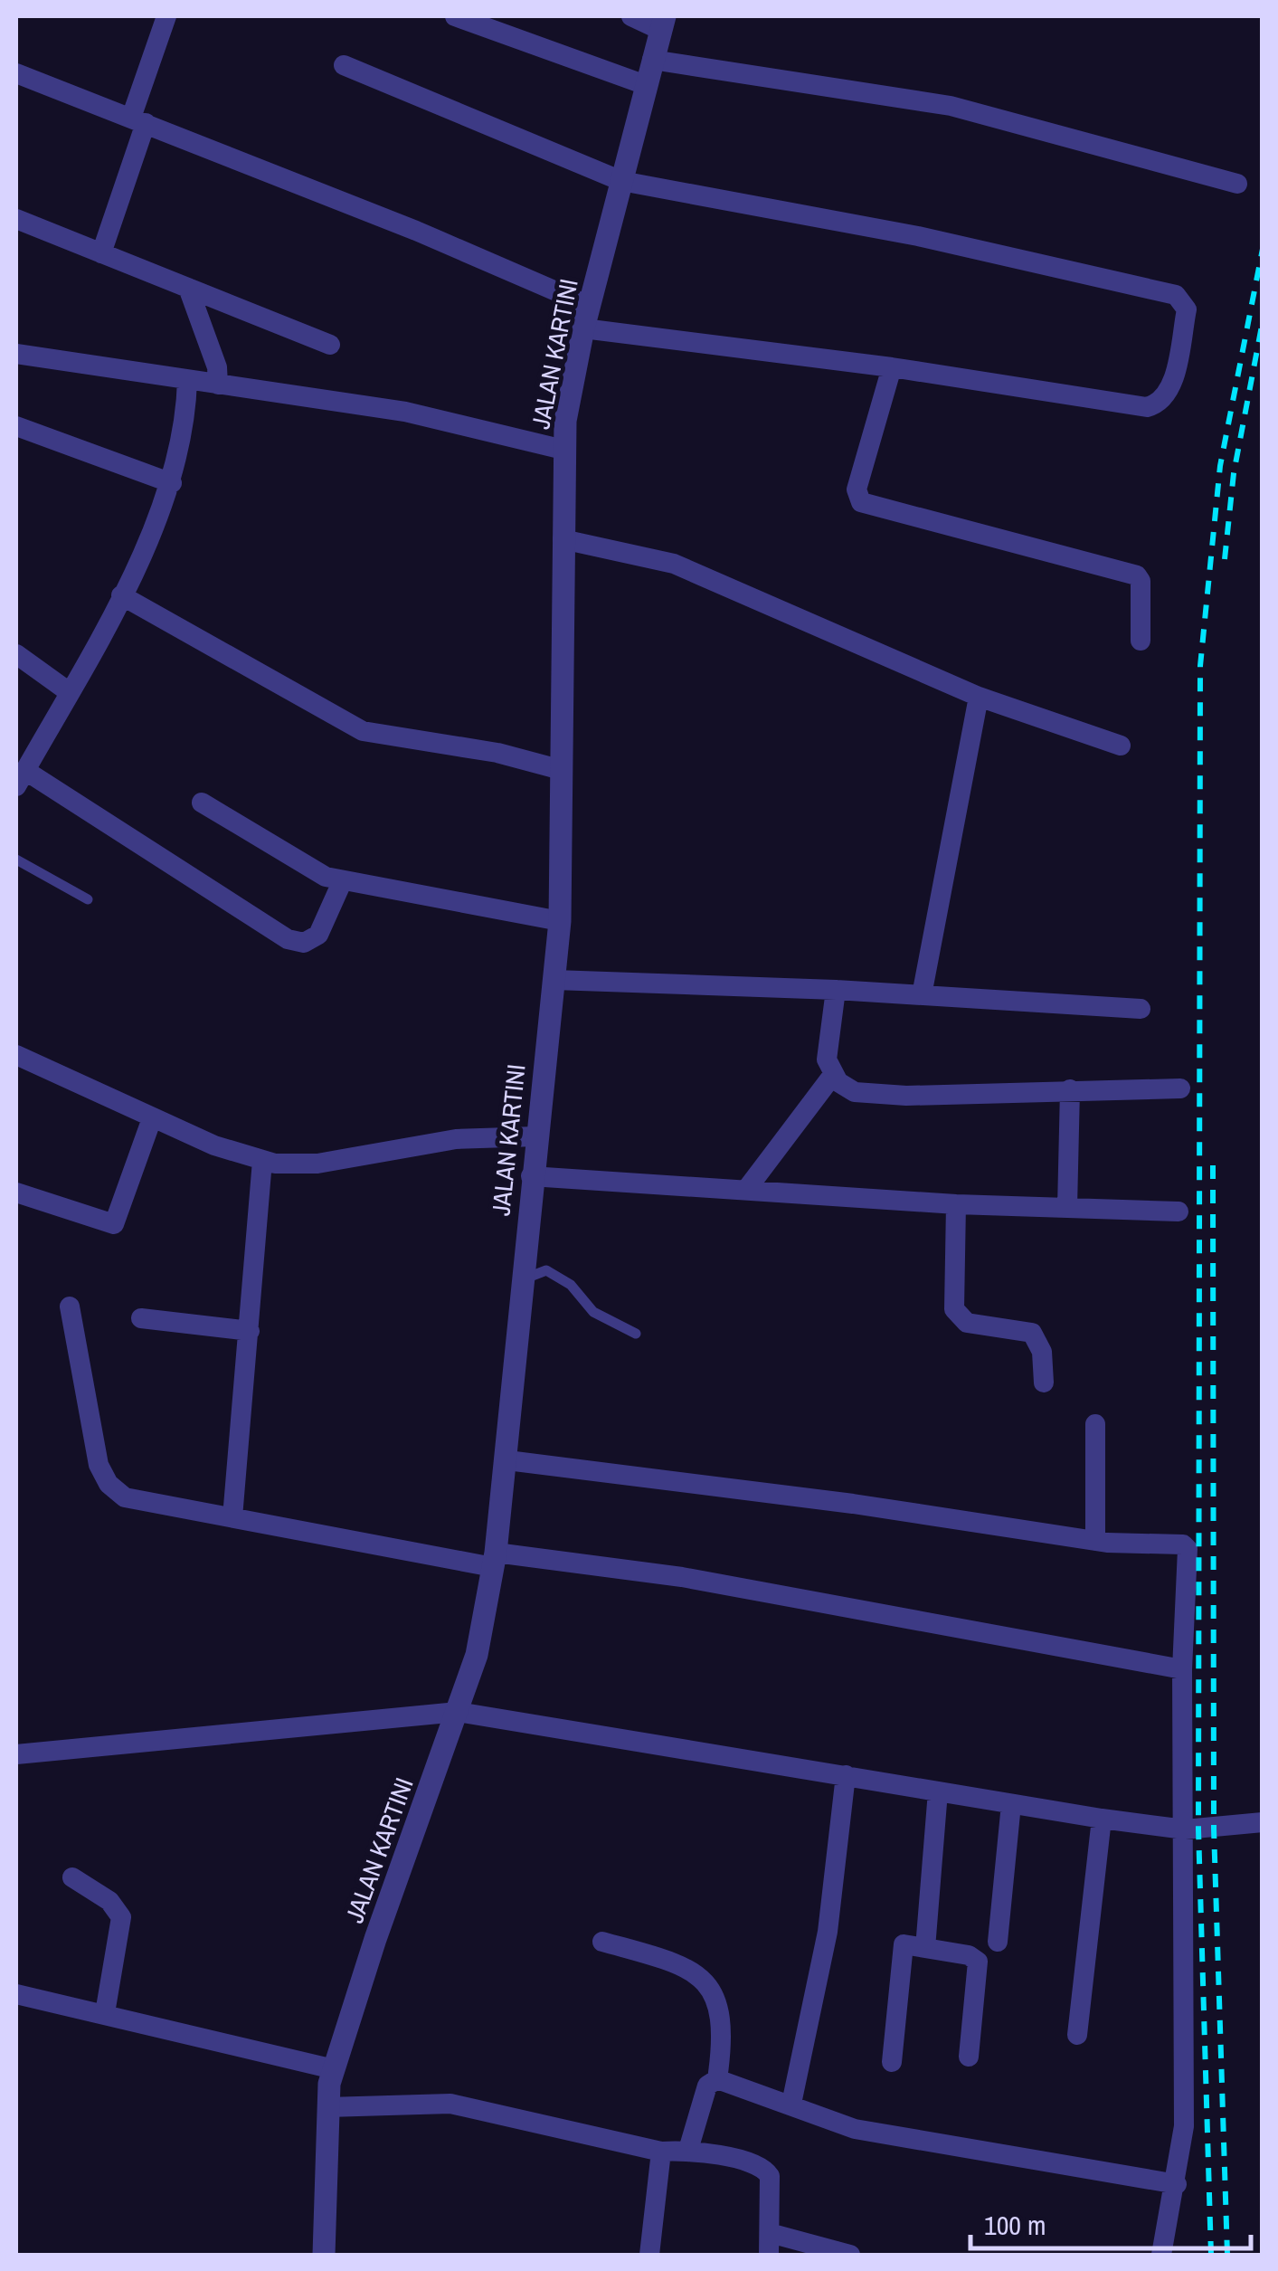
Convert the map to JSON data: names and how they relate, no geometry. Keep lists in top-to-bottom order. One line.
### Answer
{"streets":{"street":["JALAN KARTINI"]},"scale_bar":"100 m"}
